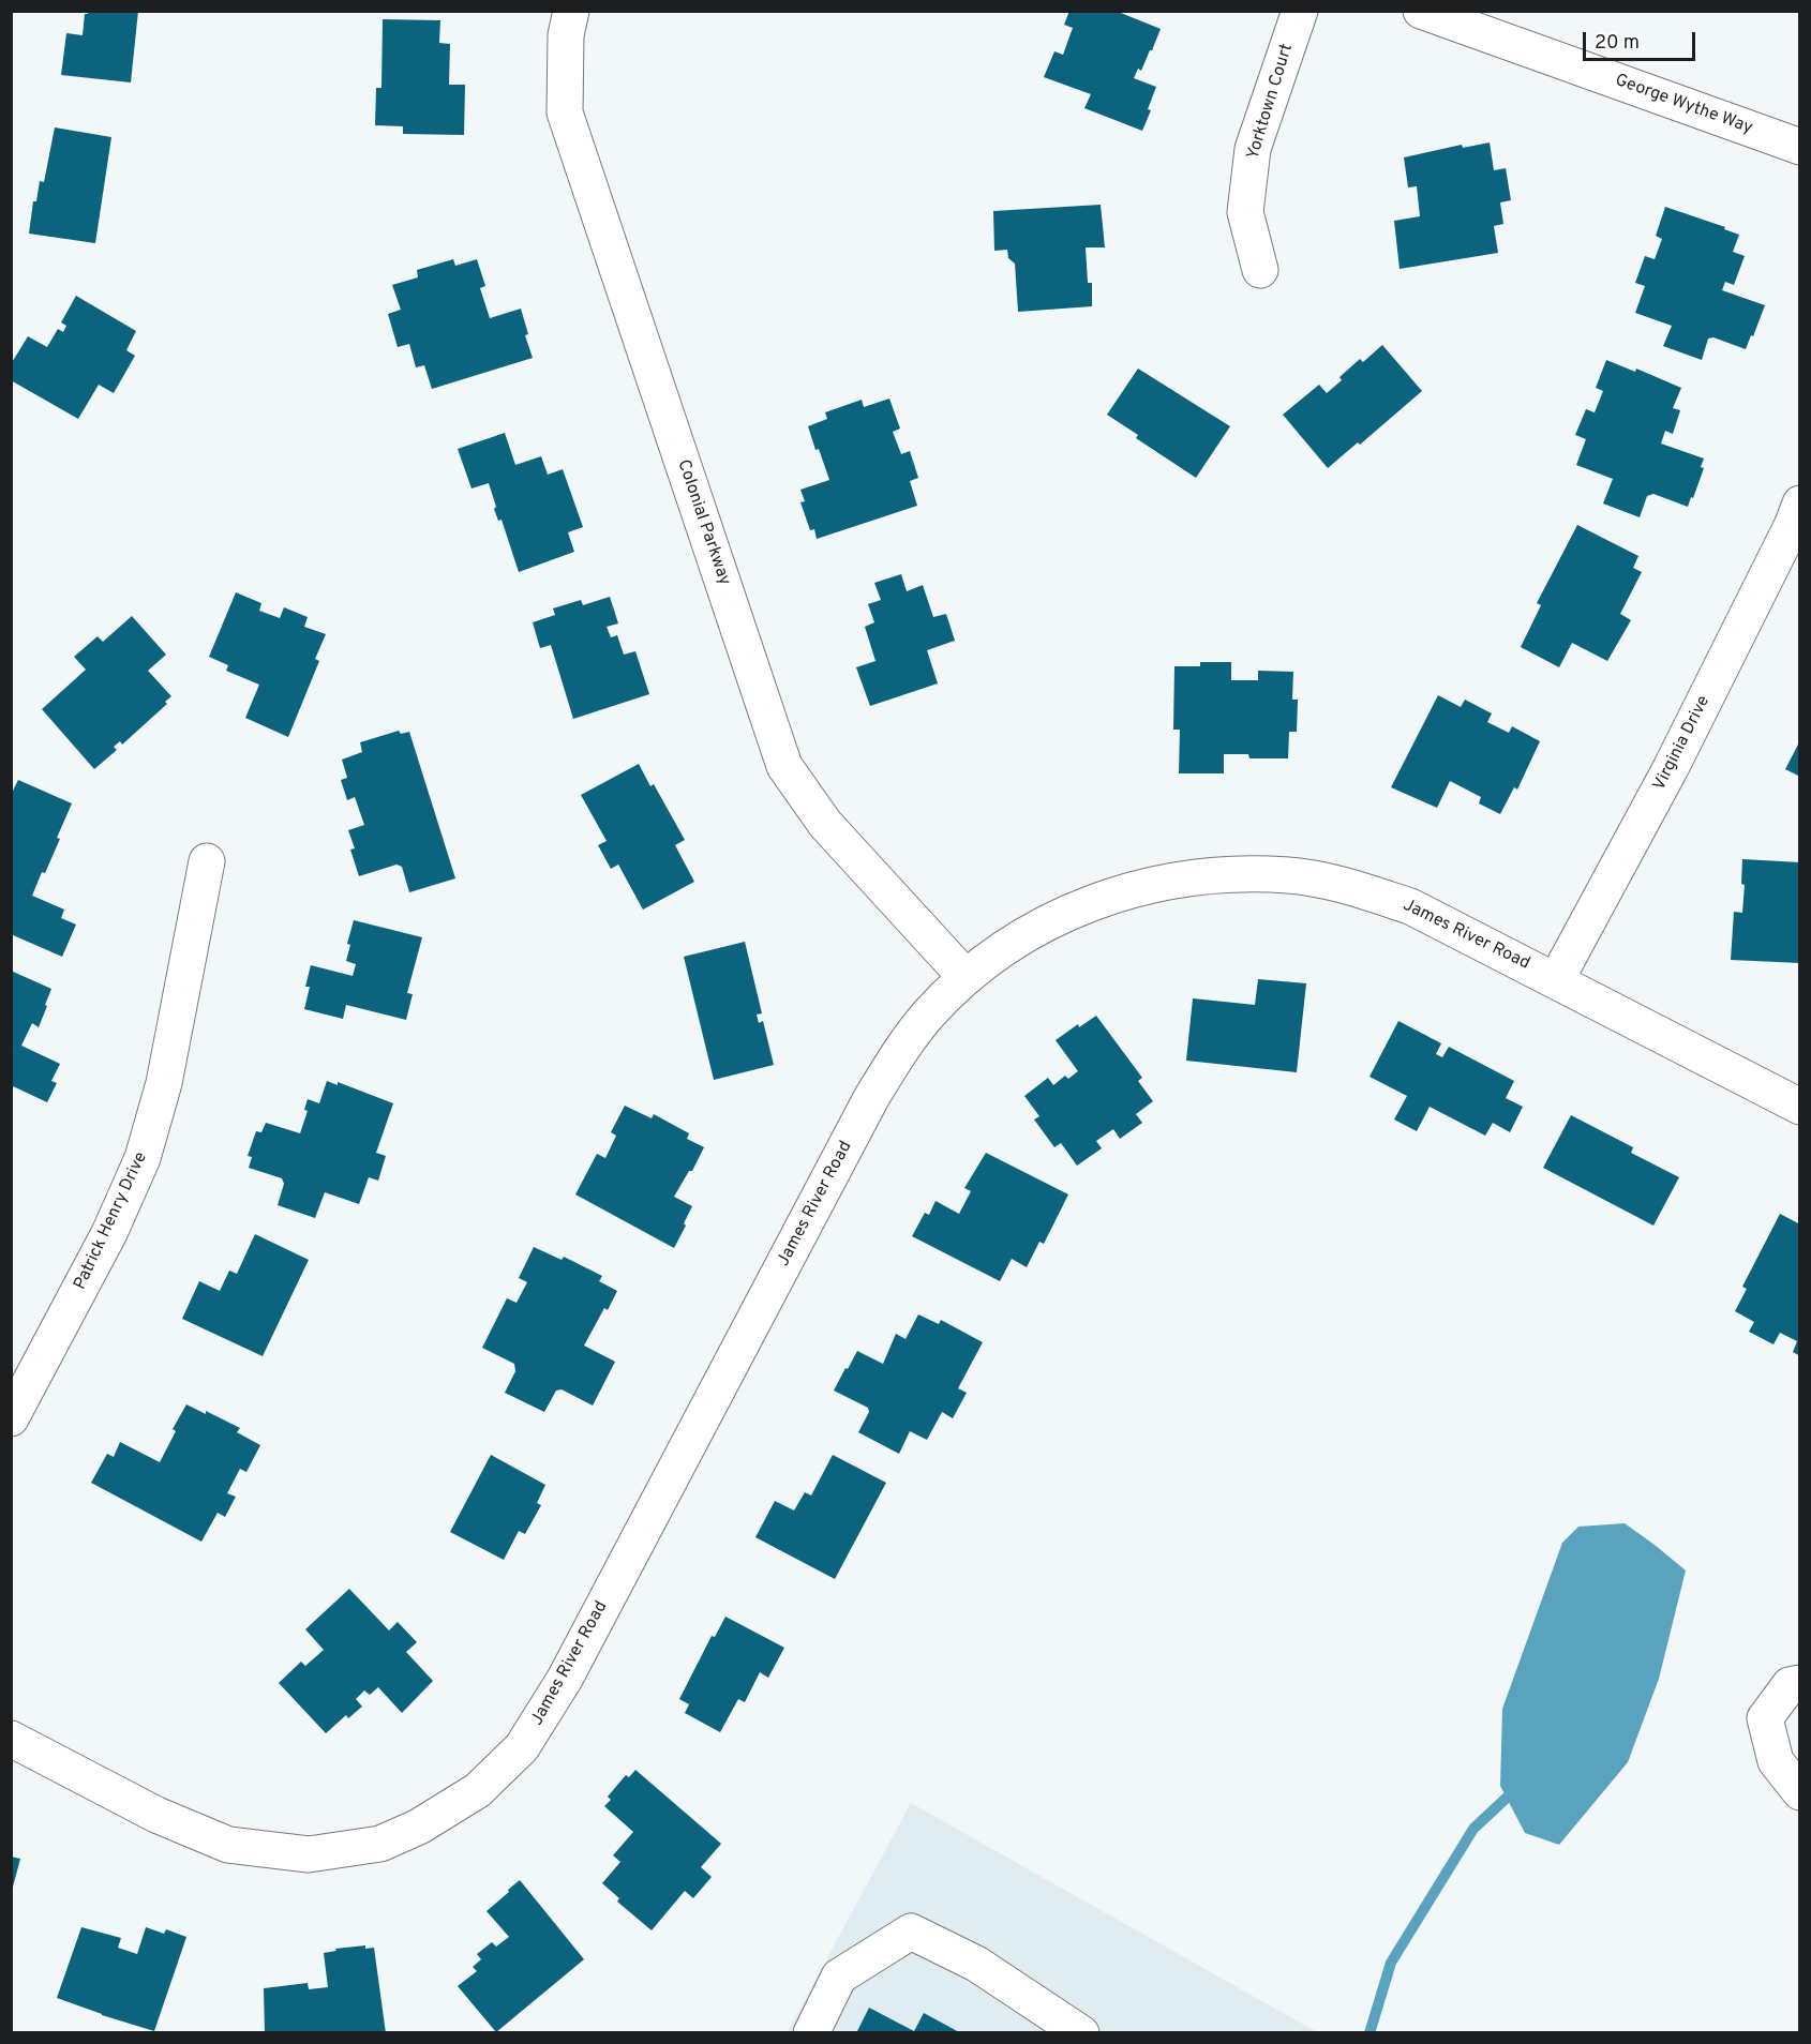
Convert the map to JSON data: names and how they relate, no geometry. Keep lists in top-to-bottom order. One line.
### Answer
{"streets":{"street":["Yorktown Court","George Wythe Way","Colonial Parkway","Virginia Drive","James River Road","Patrick Henry Drive"]},"crossings":[["Colonial Parkway","James River Road"],["Virginia Drive","James River Road"]],"scale_bar":"20 m"}
